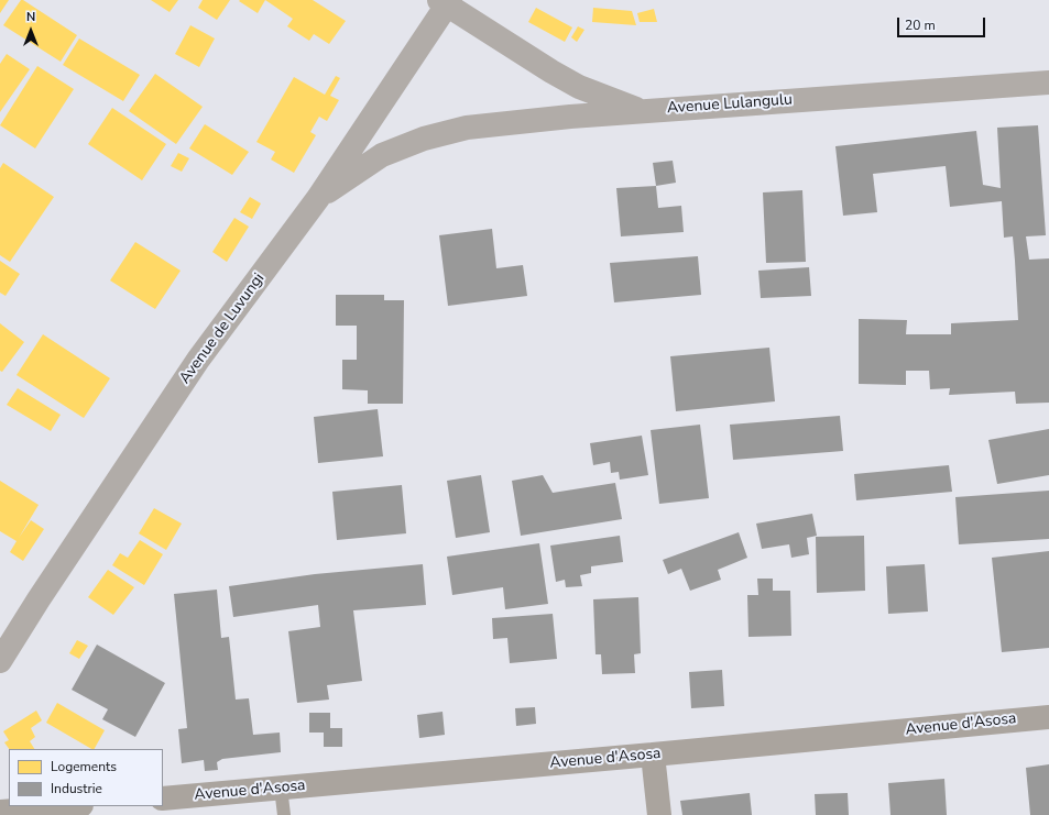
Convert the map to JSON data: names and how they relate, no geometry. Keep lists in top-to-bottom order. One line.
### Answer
{"streets":{"street":["Avenue Lulangulu","Avenue de Luvungi","Avenue d'Asosa"]},"crossings":[["Avenue Lulangulu","Avenue de Luvungi"]],"legend":["Logements","Industrie"],"scale_bar":"20 m","north":"top"}
